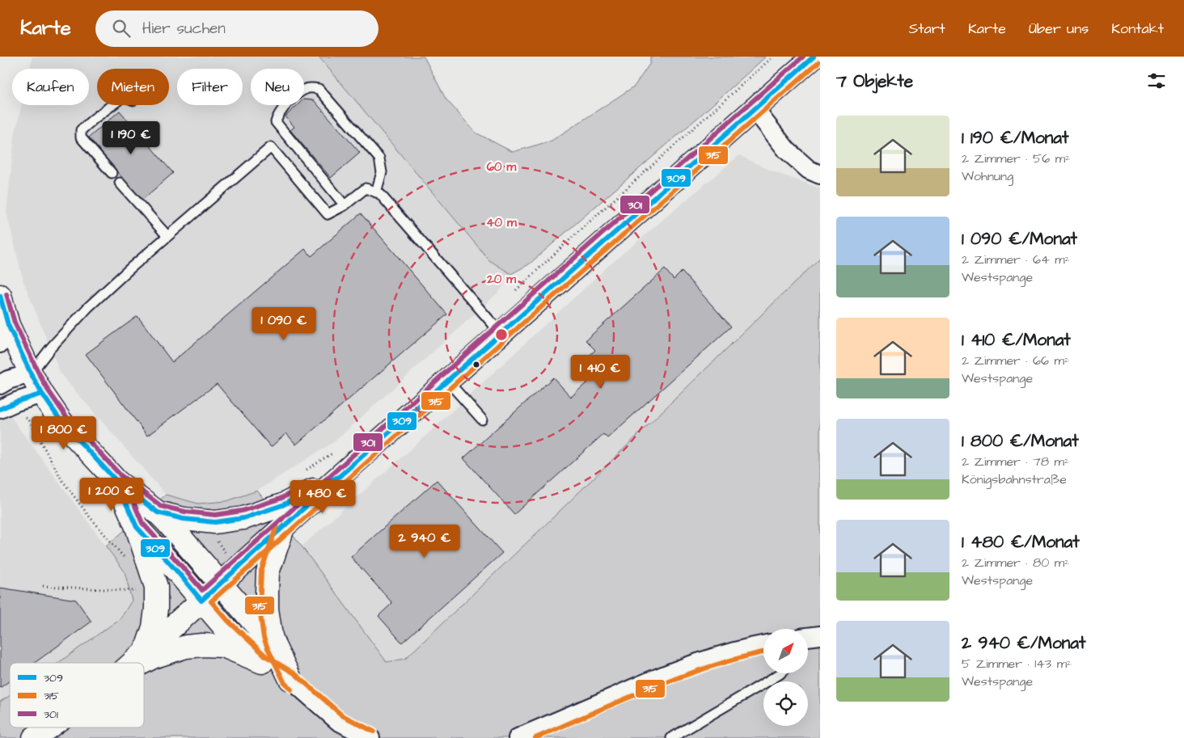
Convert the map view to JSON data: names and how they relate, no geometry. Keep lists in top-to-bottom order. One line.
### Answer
{"lines":["transit line 309","transit line 301","transit line 315"],"legend":["309","315","301"],"north":"top right","page":{"header":"Karte","search":"Hier suchen","nav":["Start","Karte","Über uns","Kontakt"],"heading":"7 Objekte","chip":["Kaufen","Mieten","Filter","Neu"],"list":[{"name":"1 190 €/Monat","note":"2 Zimmer · 56 m² · Wohnung"},{"name":"1 090 €/Monat","note":"2 Zimmer · 64 m² · Westspange"},{"name":"1 410 €/Monat","note":"2 Zimmer · 66 m² · Westspange"},{"name":"1 800 €/Monat","note":"2 Zimmer · 78 m² · Königsbahnstraße"},{"name":"1 480 €/Monat","note":"2 Zimmer · 80 m² · Westspange"},{"name":"2 940 €/Monat","note":"5 Zimmer · 143 m² · Westspange"}],"price":["1 190 €","1 090 €","1 410 €","1 800 €","1 200 €","1 480 €","2 940 €"]},"rings":["60 m","40 m","20 m"]}
